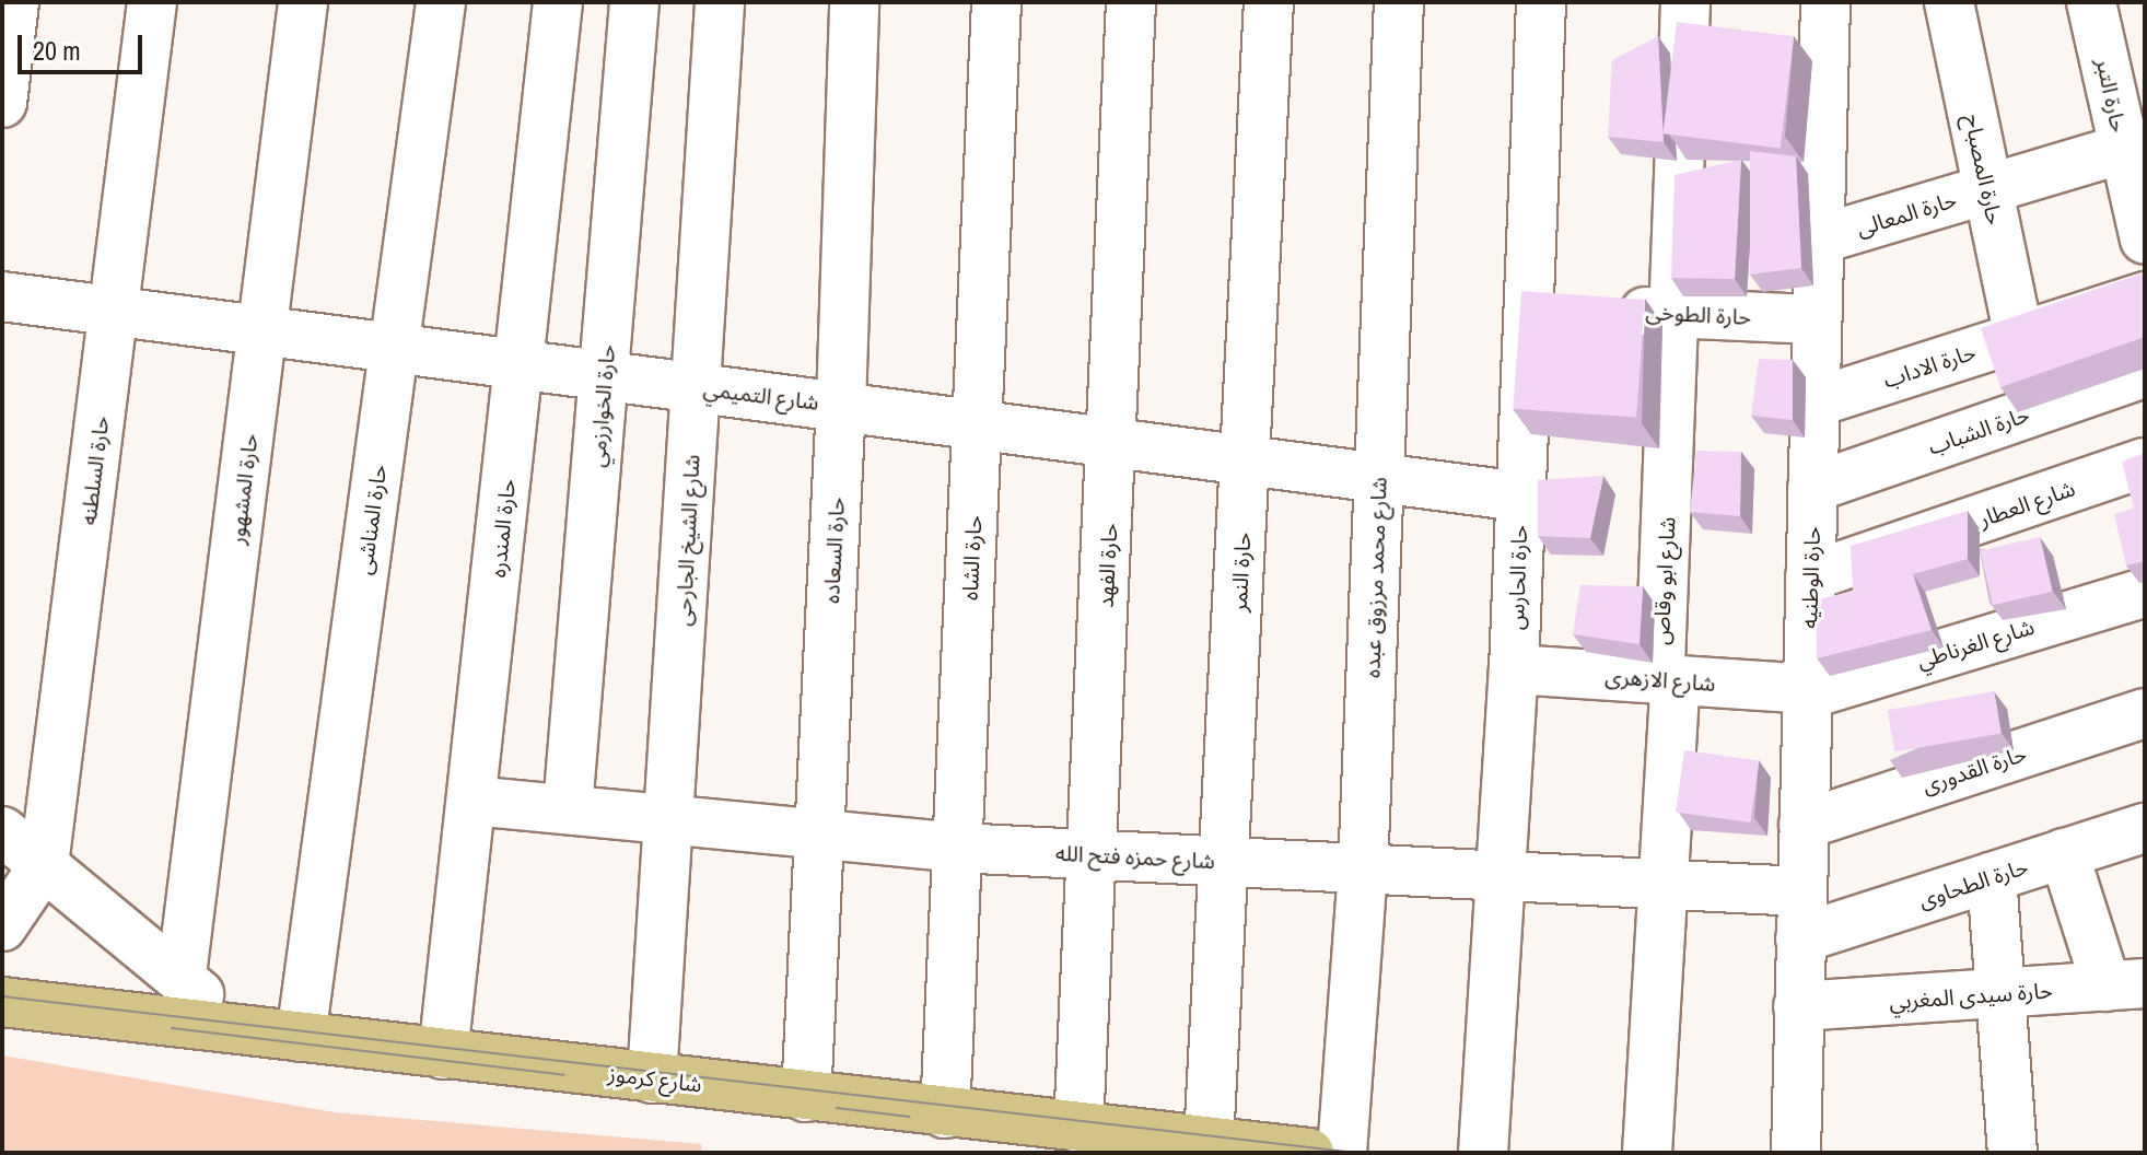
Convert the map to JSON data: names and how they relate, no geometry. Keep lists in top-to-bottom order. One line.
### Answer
{"streets":{"main road":["شارع كرموز"],"street":["حارة التبر","حارة المصباح","حارة المعالى","حارة الطوخى","حارة الاداب","شارع التميمي","حارة الخوارزمي","حارة الشباب","حارة السلطنه","حارة المشهور","شارع العطار","حارة المناشى","حارة المندره","شارع الشيخ الجارحى","حارة السعاده","حارة الشاه","حارة الفهد","حارة النمر","شارع محمد مرزوق عبده","حارة الحارس","حارة الوطنيه","شارع ابو وقاص","شارع الغرناطي","شارع الازهرى","حارة القدورى","شارع حمزه فتح الله","حارة الطحاوى","حارة سيدى المغربي"]},"crossings":[["حارة التبر","حارة المعالى"],["حارة المصباح","حارة المعالى"],["حارة المصباح","حارة الاداب"],["حارة المعالى","حارة الوطنيه"],["حارة الطوخى","حارة الحارس"],["حارة الطوخى","حارة الوطنيه"],["حارة الطوخى","شارع ابو وقاص"],["حارة الاداب","حارة الوطنيه"],["شارع التميمي","حارة الخوارزمي"],["شارع التميمي","حارة السلطنه"],["شارع التميمي","حارة المشهور"],["شارع التميمي","حارة المناشى"],["شارع التميمي","حارة المندره"],["شارع التميمي","شارع الشيخ الجارحى"],["شارع التميمي","حارة السعاده"],["شارع التميمي","حارة الشاه"],["شارع التميمي","حارة الفهد"],["شارع التميمي","حارة النمر"],["شارع التميمي","شارع محمد مرزوق عبده"],["شارع التميمي","حارة الحارس"],["حارة الخوارزمي","شارع حمزه فتح الله"],["حارة الشباب","حارة الوطنيه"],["شارع العطار","حارة الوطنيه"],["حارة المناشى","شارع كرموز"],["حارة المندره","شارع حمزه فتح الله"],["حارة المندره","شارع كرموز"],["شارع الشيخ الجارحى","شارع حمزه فتح الله"],["شارع الشيخ الجارحى","شارع كرموز"],["حارة السعاده","شارع حمزه فتح الله"],["حارة السعاده","شارع كرموز"],["حارة الشاه","شارع حمزه فتح الله"],["حارة الشاه","شارع كرموز"],["حارة الفهد","شارع حمزه فتح الله"],["حارة الفهد","شارع كرموز"],["حارة النمر","شارع حمزه فتح الله"],["حارة النمر","شارع كرموز"],["شارع محمد مرزوق عبده","شارع حمزه فتح الله"],["حارة الحارس","شارع الازهرى"],["حارة الحارس","شارع حمزه فتح الله"],["حارة الوطنيه","شارع الغرناطي"],["حارة الوطنيه","شارع الازهرى"],["حارة الوطنيه","حارة القدورى"],["حارة الوطنيه","شارع حمزه فتح الله"],["حارة الوطنيه","حارة الطحاوى"],["حارة الوطنيه","حارة سيدى المغربي"],["شارع ابو وقاص","شارع الازهرى"],["شارع ابو وقاص","شارع حمزه فتح الله"],["شارع الغرناطي","شارع الازهرى"]],"scale_bar":"20 m"}
